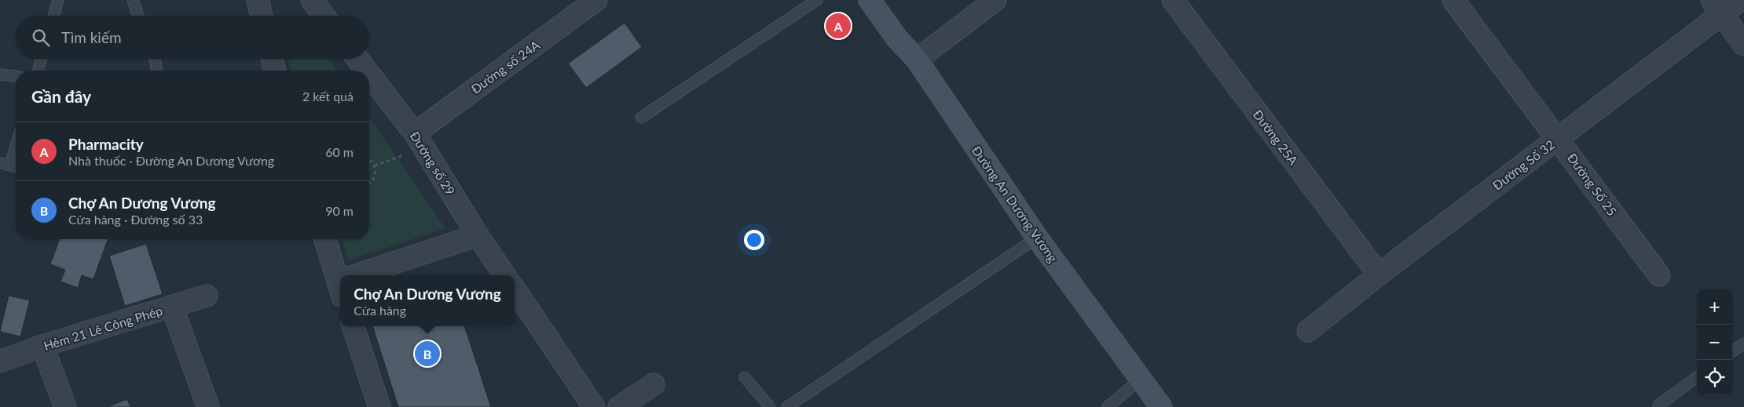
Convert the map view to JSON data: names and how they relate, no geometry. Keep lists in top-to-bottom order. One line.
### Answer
{"streets":{"main road":["Đường An Dương Vương"],"street":["Đường số 24A","Đường 25A","Đường số 29","Đường Số 32","Đường Số 25","Hẻm 21 Lê Công Phép"]},"crossings":[["Đường số 24A","Đường số 29"],["Đường 25A","Đường Số 32"],["Đường Số 32","Đường Số 25"]],"page":{"pins":["A","B"],"search":"Tìm kiếm","heading":["Gần đây","2 kết quả"],"list":[{"mark":"A","name":"Pharmacity","note":"Nhà thuốc · Đường An Dương Vương","value":"60 m"},{"mark":"B","name":"Chợ An Dương Vương","note":"Cửa hàng · Đường số 33","value":"90 m"}],"popup":["Chợ An Dương Vương","Cửa hàng"],"map_buttons":["+","−"]}}
